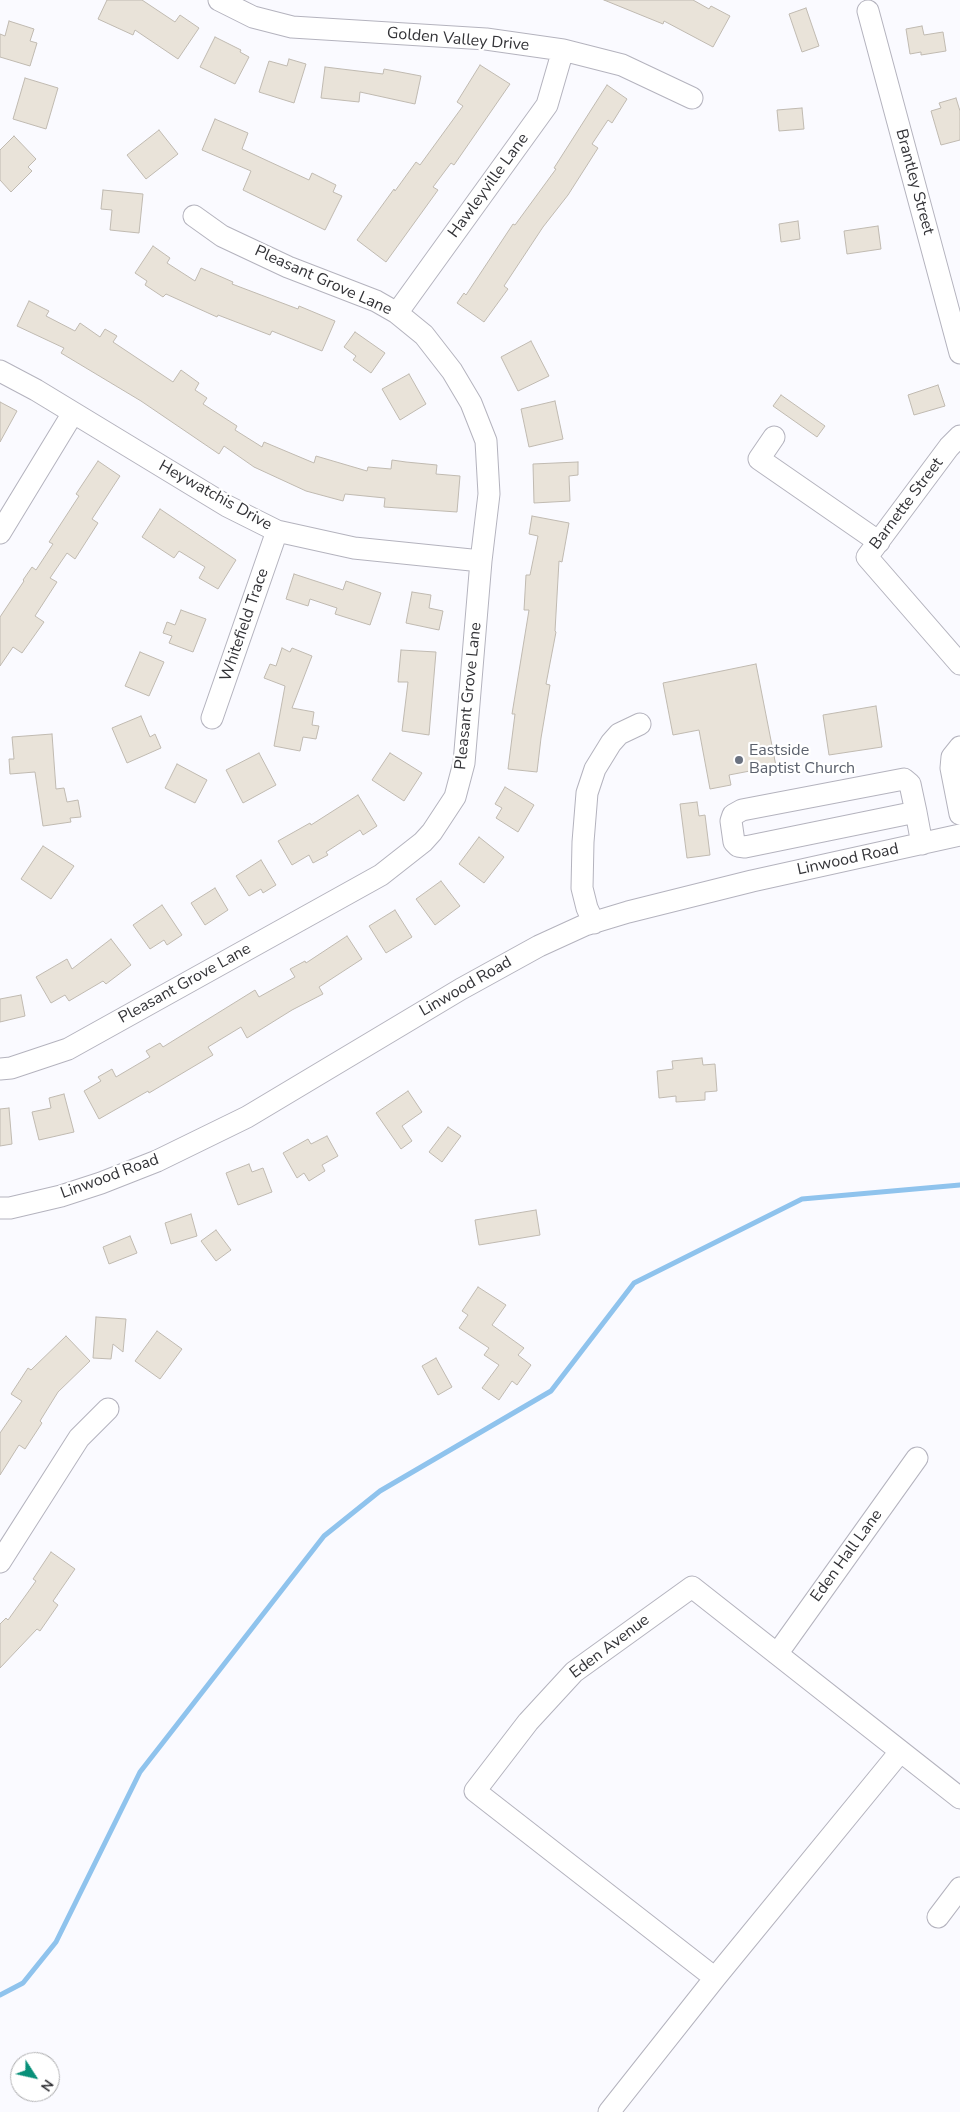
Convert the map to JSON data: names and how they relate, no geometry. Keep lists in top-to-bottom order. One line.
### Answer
{"streets":{"street":["Golden Valley Drive","Brantley Street","Hawleyville Lane","Pleasant Grove Lane","Heywatchis Drive","Barnette Street","Whitefield Trace","Linwood Road","Eden Hall Lane","Eden Avenue"]},"crossings":[["Golden Valley Drive","Hawleyville Lane"],["Hawleyville Lane","Pleasant Grove Lane"],["Pleasant Grove Lane","Heywatchis Drive"],["Heywatchis Drive","Whitefield Trace"],["Eden Hall Lane","Eden Avenue"]],"places":["Eastside Baptist Church"],"north":"bottom right"}
